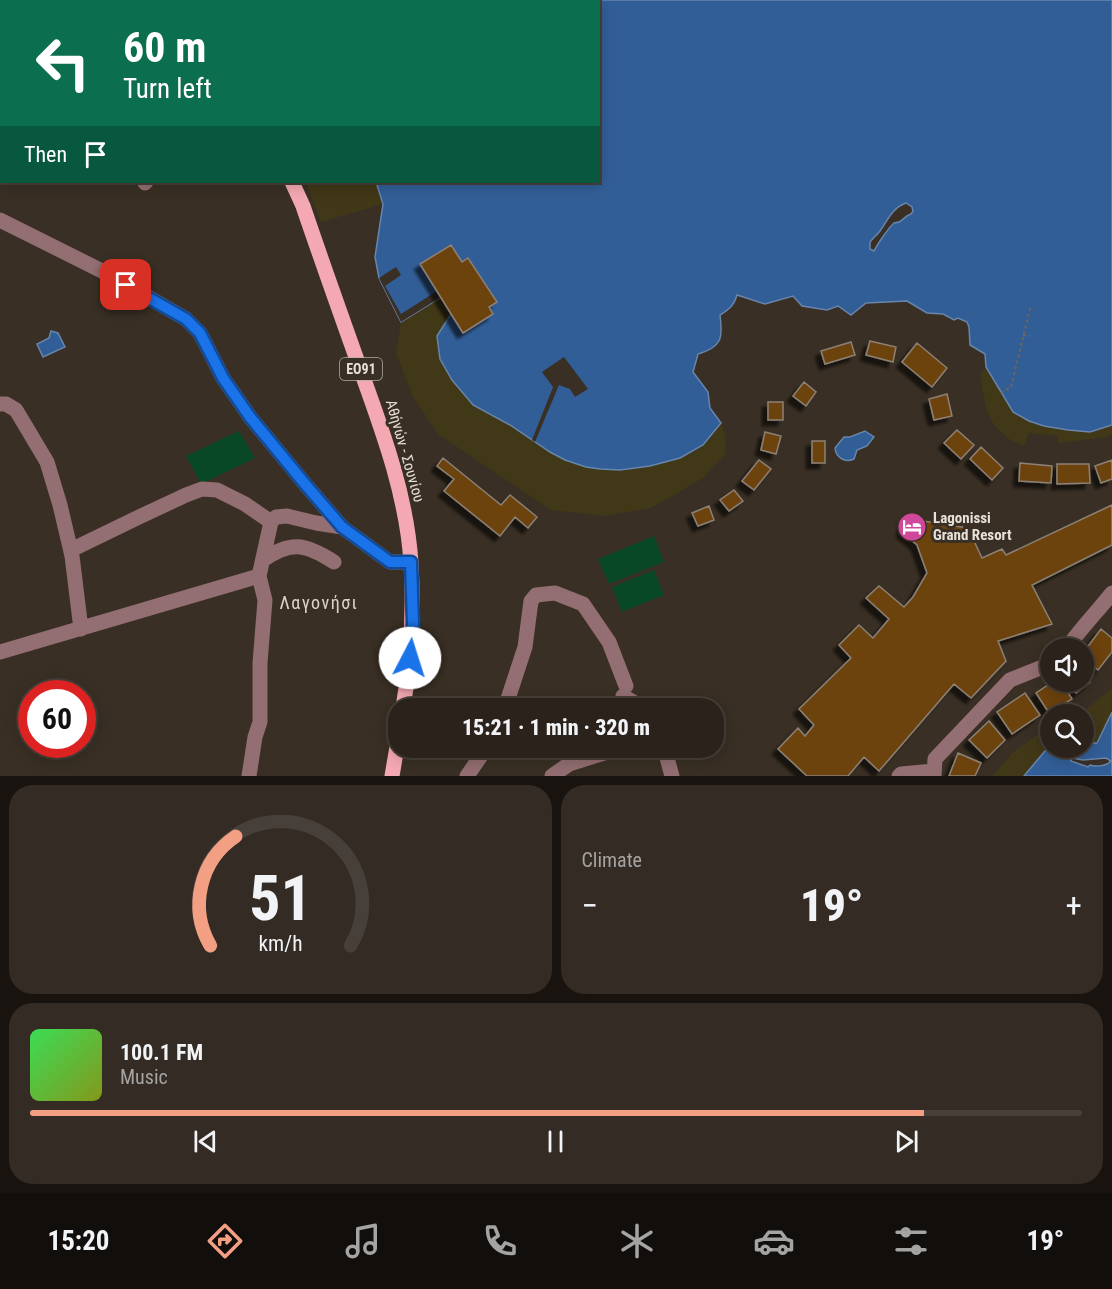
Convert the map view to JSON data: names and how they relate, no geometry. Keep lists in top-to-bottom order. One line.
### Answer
{"streets":{"main road":["ΕΟ91","Αθήνών - Σουνίου"]},"districts":["Λαγονήσι"],"places":{"hotel":["Lagonissi Grand Resort"]},"page":{"turn":["60 m","Turn left"],"then":"Then","limit":"60","trip":"15:21 · 1 min · 320 m","tile":"Climate","heat":["−","19°","+"],"song":["100.1 FM","Music"],"tabs":["15:20","19°"],"gauge":["51","km/h"]}}
